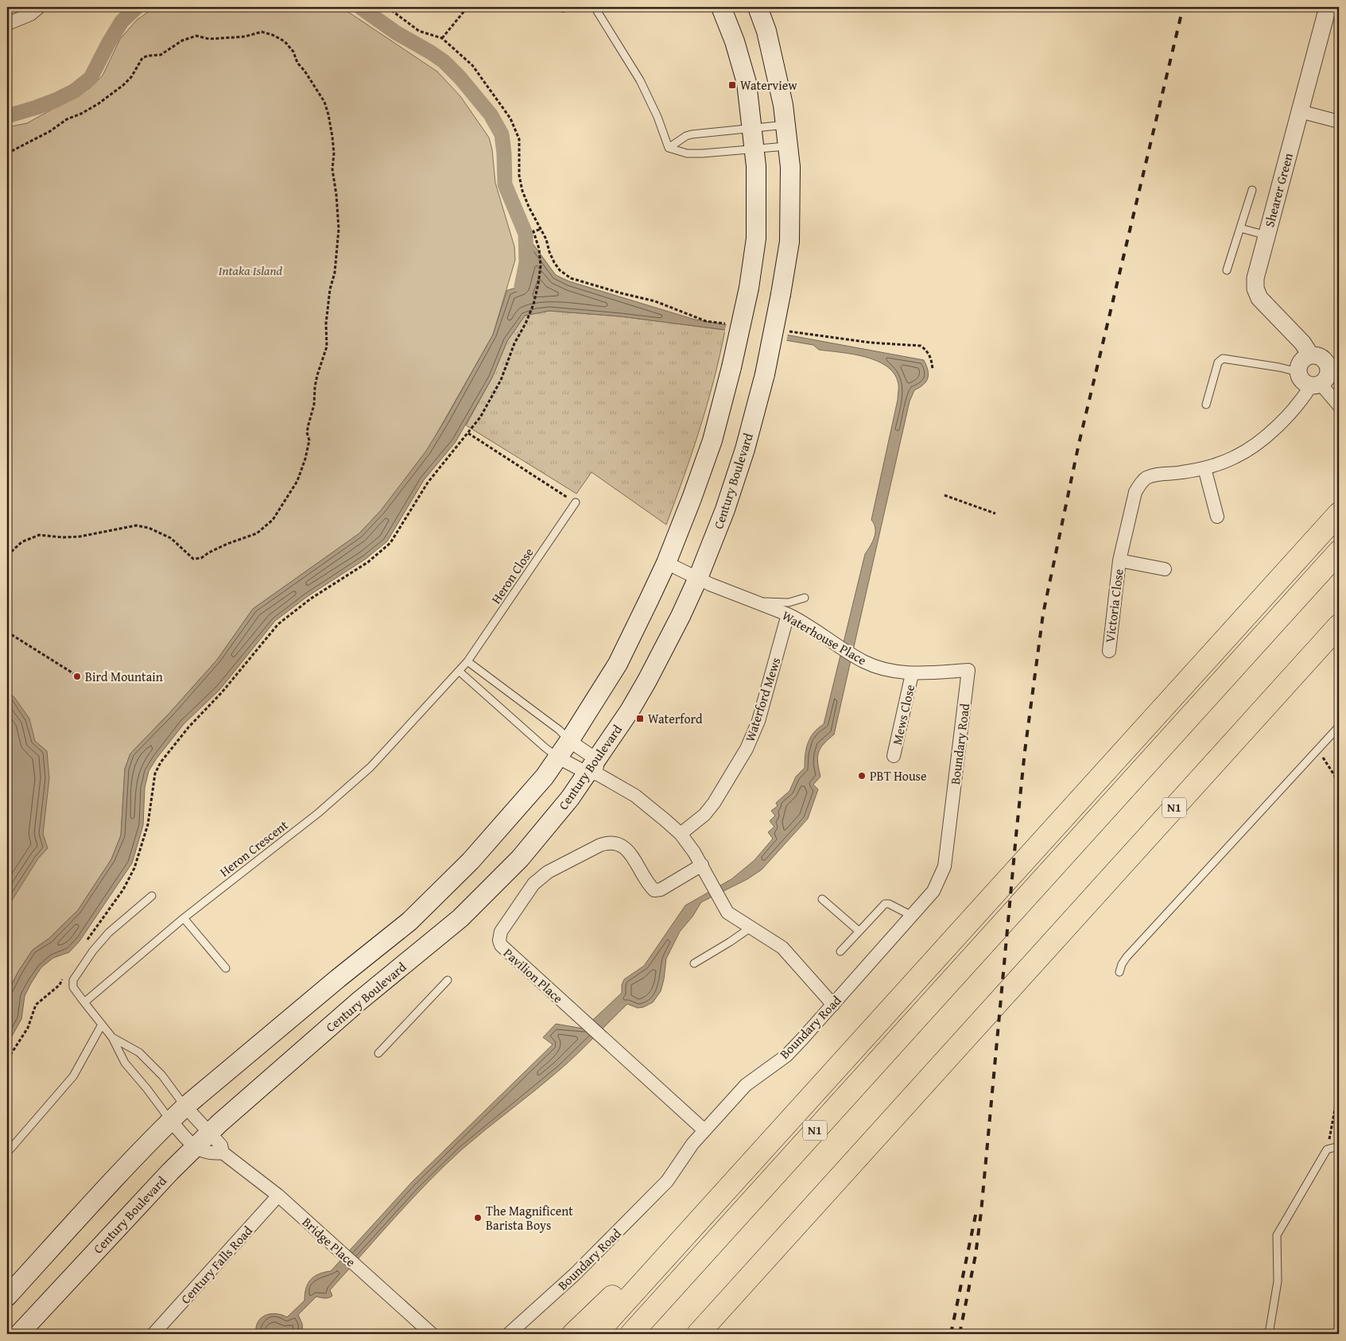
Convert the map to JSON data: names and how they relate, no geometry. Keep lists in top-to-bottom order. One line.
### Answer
{"streets":{"highway":["N1"],"main road":["Century Boulevard"],"street":["Shearer Green","Victoria Close","Waterhouse Place","Waterford Mews","Mews Close","Boundary Road","Pavilion Place","Bridge Place","Century Falls Road"],"lane":["Heron Close","Heron Crescent"]},"crossings":[["Century Boulevard","Waterhouse Place"],["Century Boulevard","Bridge Place"],["Heron Close","Heron Crescent"],["Waterhouse Place","Waterford Mews"],["Waterhouse Place","Mews Close"],["Waterhouse Place","Boundary Road"],["Boundary Road","Pavilion Place"],["Bridge Place","Century Falls Road"]],"parks":["Intaka Island"],"places":{"transit":["Waterview","Waterford"],"other":["Bird Mountain","PBT House","The Magnificent Barista Boys"]}}
